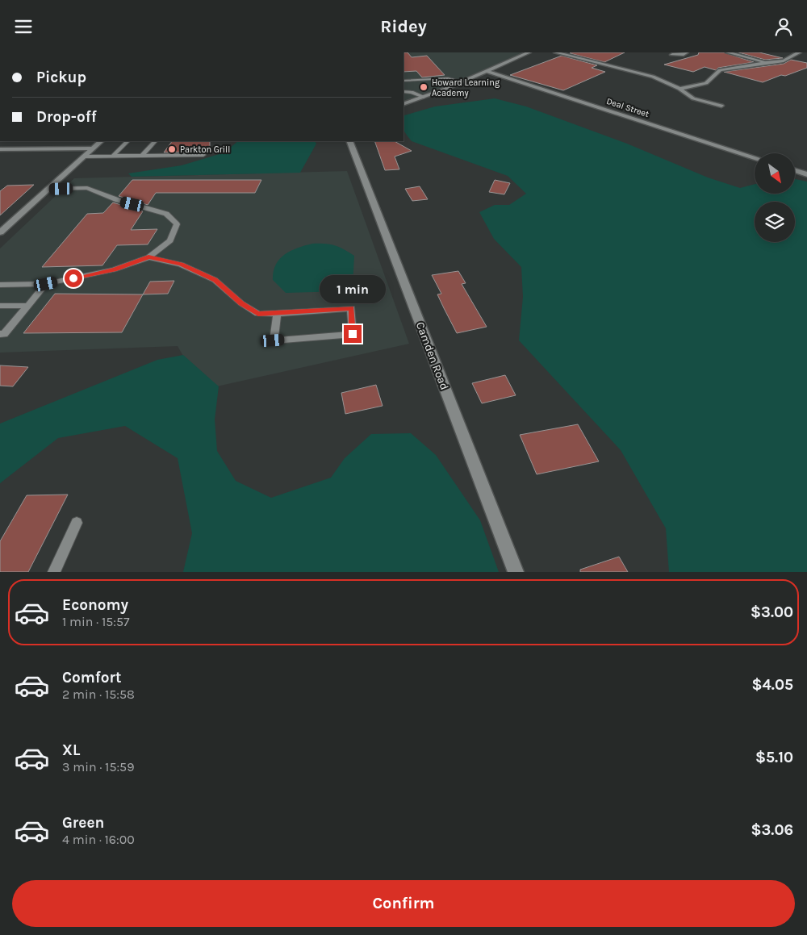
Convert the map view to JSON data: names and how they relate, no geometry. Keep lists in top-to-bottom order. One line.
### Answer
{"streets":{"street":["Deal Street","Camden Road"]},"places":["Howard Learning Academy","Parkton Grill"],"north":"bottom right","page":{"header":"Ridey","banner":["Pickup","Drop-off"],"bubble":"1 min","list":[{"name":"Economy","note":"1 min · 15:57","value":"$3.00"},{"name":"Comfort","note":"2 min · 15:58","value":"$4.05"},{"name":"XL","note":"3 min · 15:59","value":"$5.10"},{"name":"Green","note":"4 min · 16:00","value":"$3.06"}],"buttons":"Confirm"}}
